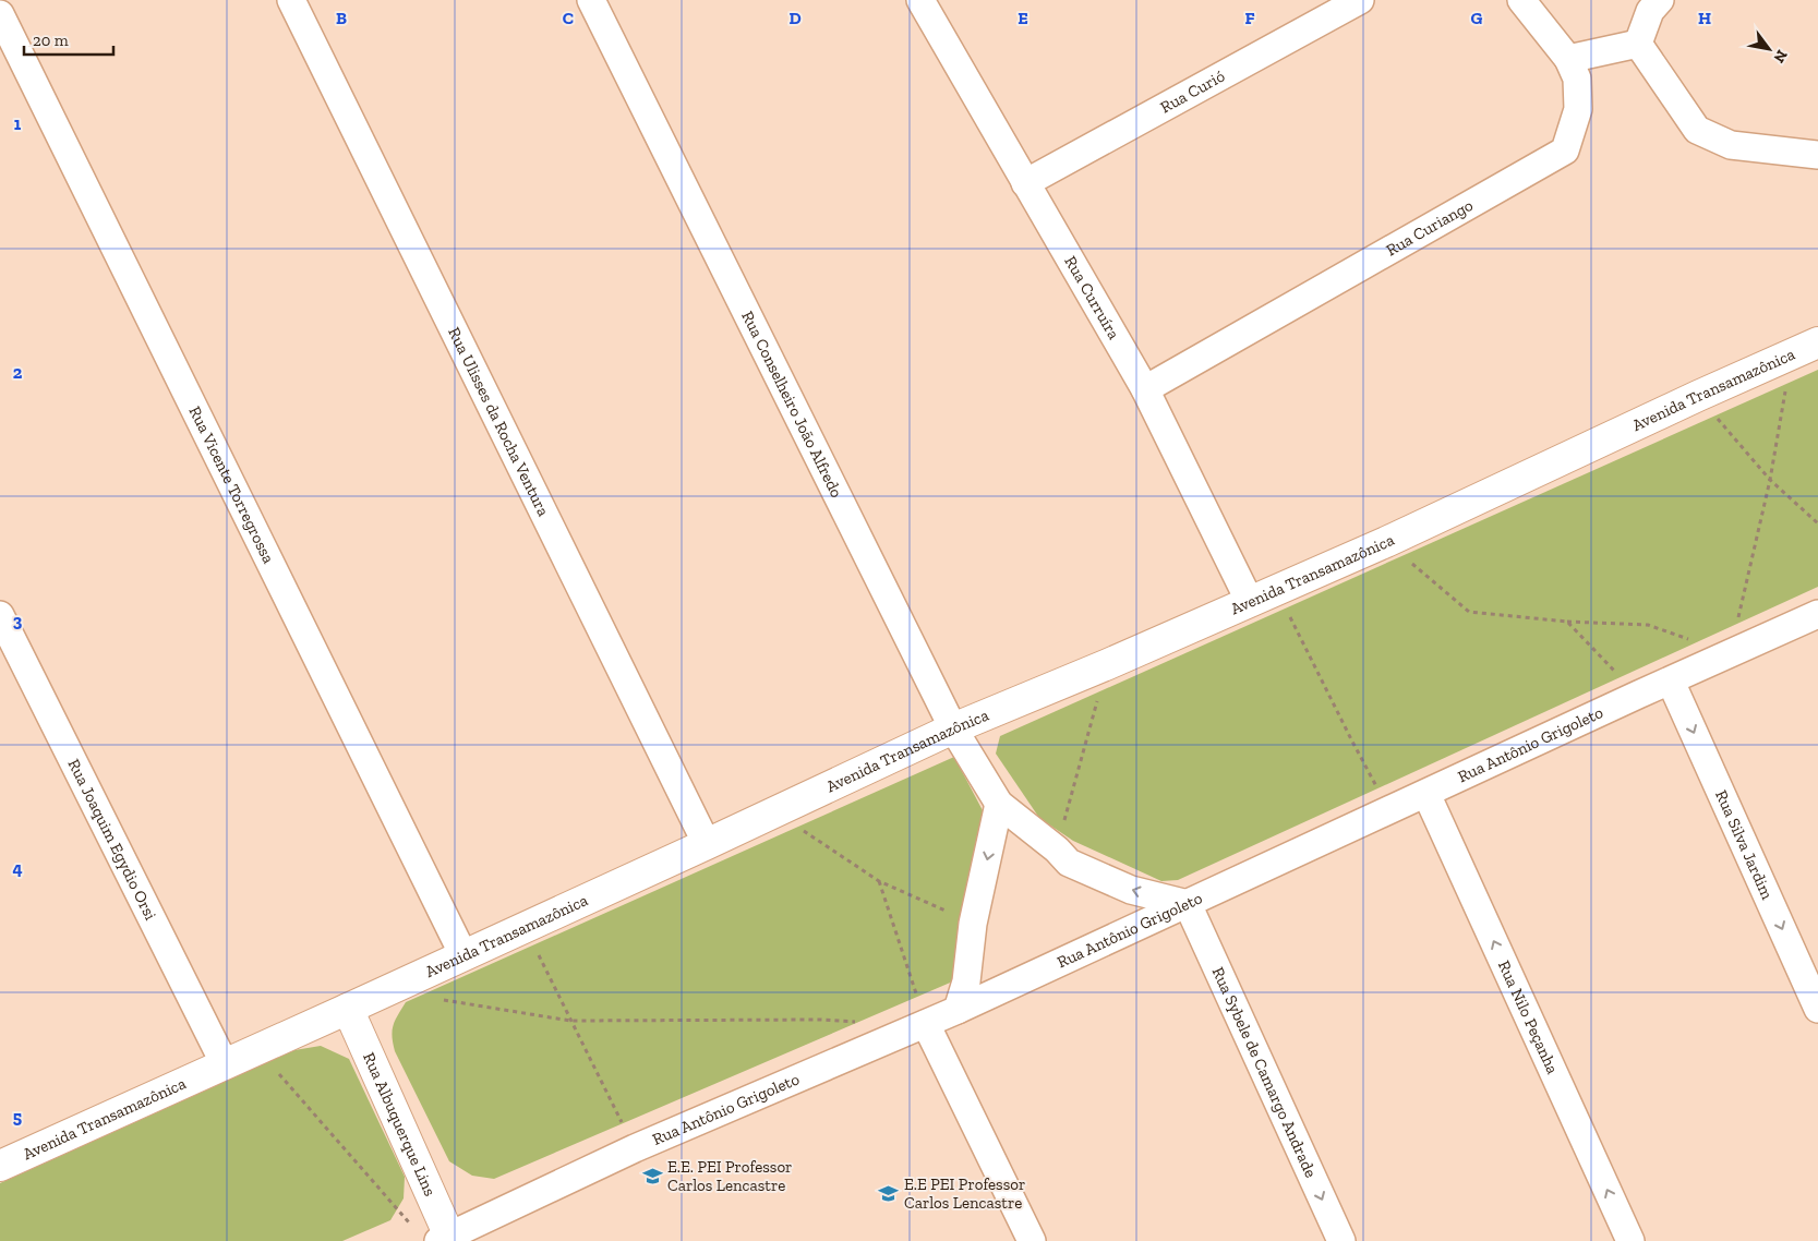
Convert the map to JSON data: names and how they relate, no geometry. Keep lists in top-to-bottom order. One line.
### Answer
{"streets":{"street":["Rua Curió","Rua Curiango","Rua Curruíra","Avenida Transamazônica","Rua Conselheiro João Alfredo","Rua Ulisses da Rocha Ventura","Rua Vicente Torregrossa","Rua Antônio Grigoleto","Rua Joaquim Egydio Orsi","Rua Silva Jardim","Rua Nilo Peçanha","Rua Sybele de Camargo Andrade","Rua Albuquerque Lins"]},"crossings":[["Rua Curió","Rua Curruíra"],["Rua Curiango","Rua Curruíra"],["Rua Curruíra","Avenida Transamazônica"],["Avenida Transamazônica","Rua Conselheiro João Alfredo"],["Avenida Transamazônica","Rua Ulisses da Rocha Ventura"],["Avenida Transamazônica","Rua Vicente Torregrossa"],["Avenida Transamazônica","Rua Joaquim Egydio Orsi"],["Avenida Transamazônica","Rua Albuquerque Lins"],["Rua Conselheiro João Alfredo","Rua Antônio Grigoleto"],["Rua Conselheiro João Alfredo","Rua Sybele de Camargo Andrade"],["Rua Antônio Grigoleto","Rua Silva Jardim"],["Rua Antônio Grigoleto","Rua Nilo Peçanha"],["Rua Antônio Grigoleto","Rua Sybele de Camargo Andrade"],["Rua Antônio Grigoleto","Rua Albuquerque Lins"]],"one_way":["Rua Silva Jardim","Rua Nilo Peçanha","Rua Sybele de Camargo Andrade"],"places":{"school or university":["E.E. PEI Professor Carlos Lencastre","E.E PEI Professor Carlos Lencastre"]},"scale_bar":"20 m","north":"bottom right","grid":{"columns":["B","C","D","E","F","G","H"],"rows":["1","2","3","4","5"]}}
